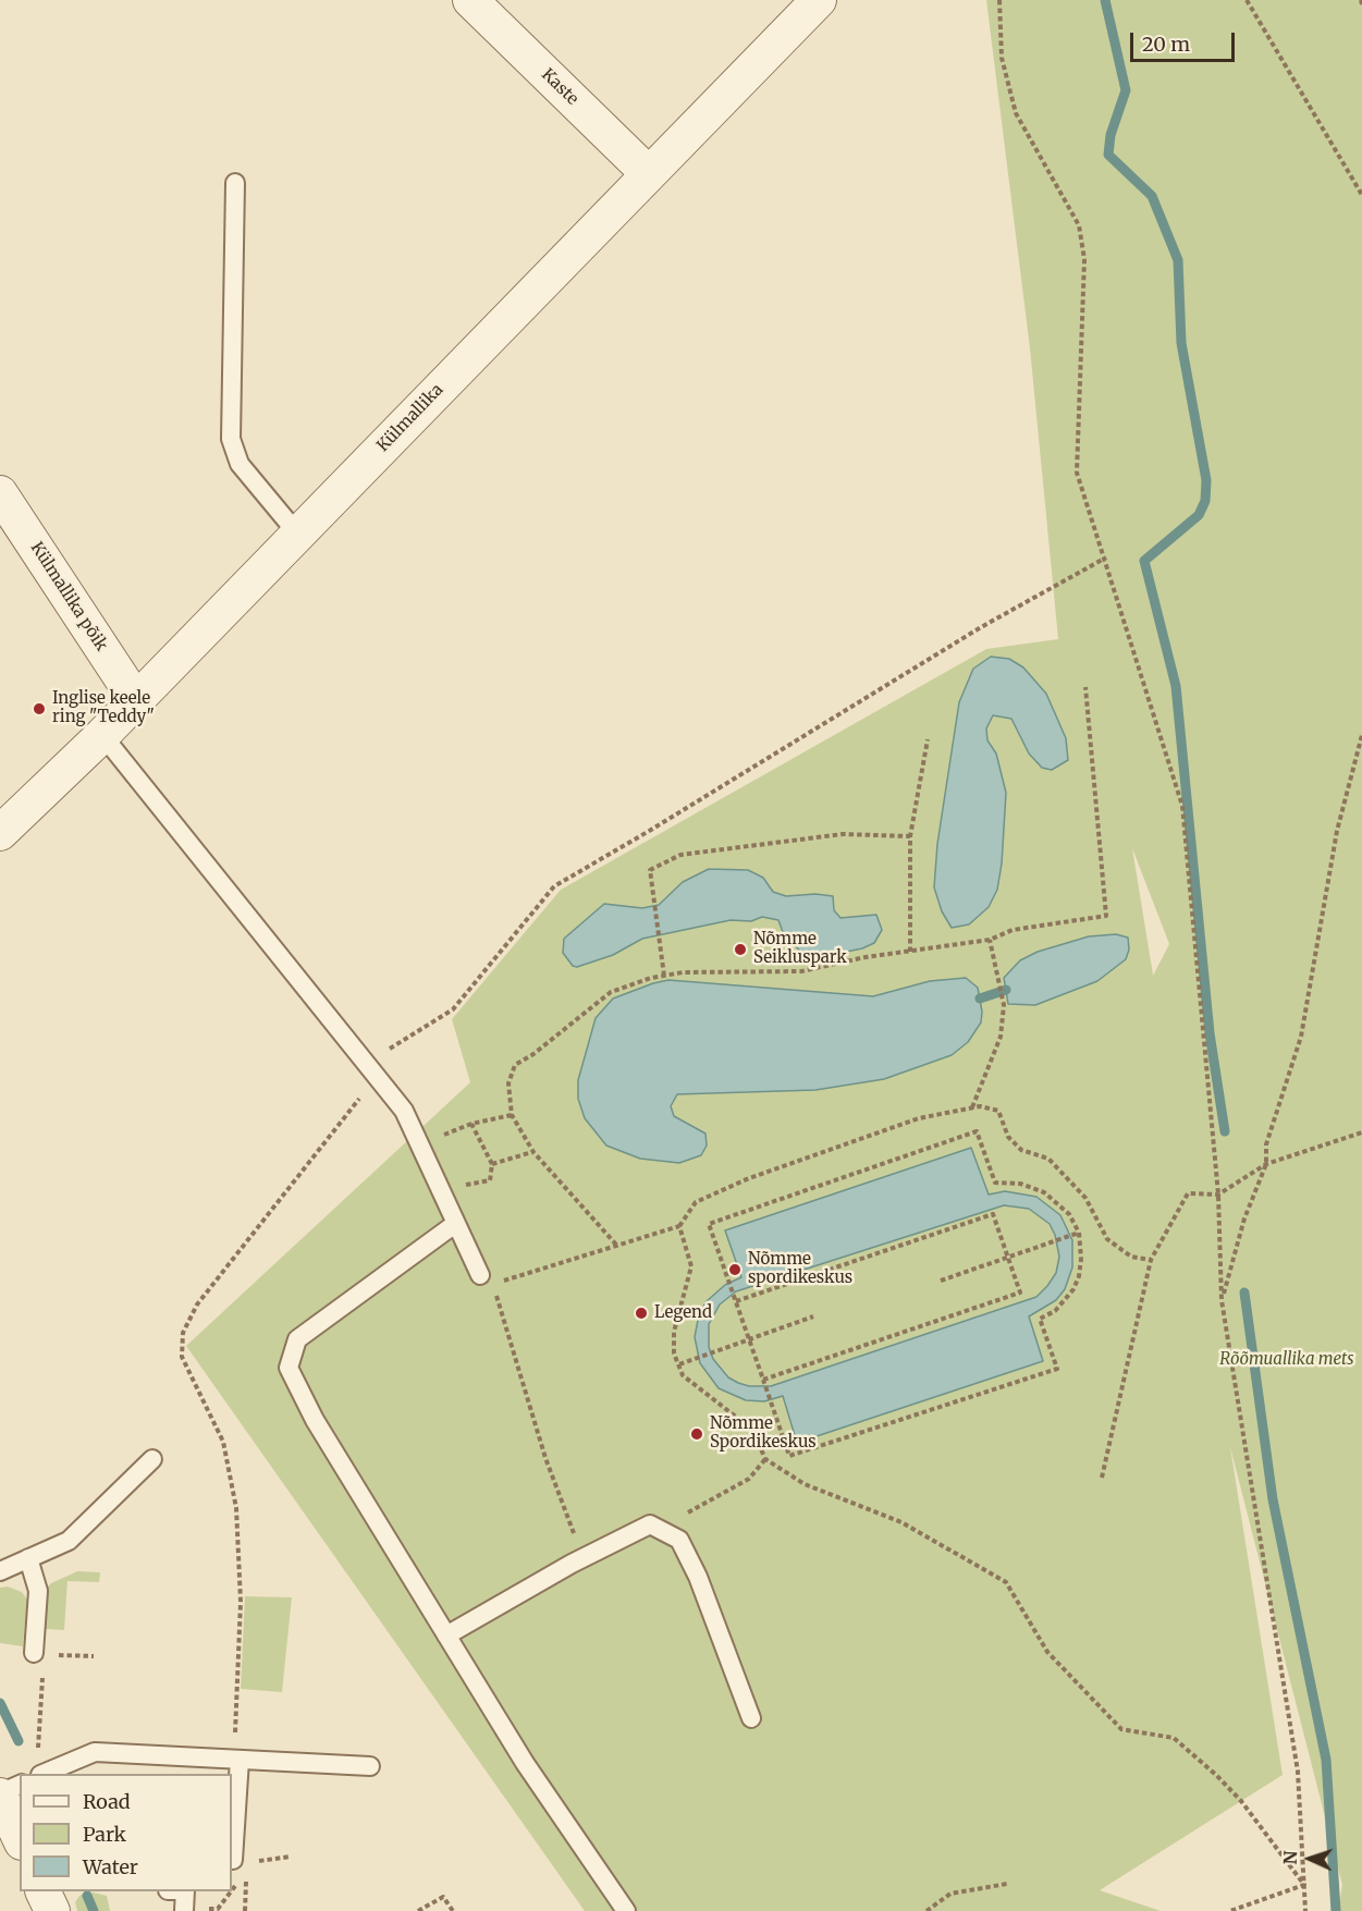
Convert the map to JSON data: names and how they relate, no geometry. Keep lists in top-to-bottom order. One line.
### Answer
{"streets":{"street":["Kaste","Külmallika","Külmallika põik"]},"crossings":[["Kaste","Külmallika"],["Külmallika","Külmallika põik"]],"parks":["Rõõmuallika mets"],"places":["Inglise keele ring \"Teddy\"","Nõmme Seikluspark","Nõmme spordikeskus","Legend","Nõmme Spordikeskus"],"legend":["Road","Park","Water"],"scale_bar":"20 m","north":"left"}
